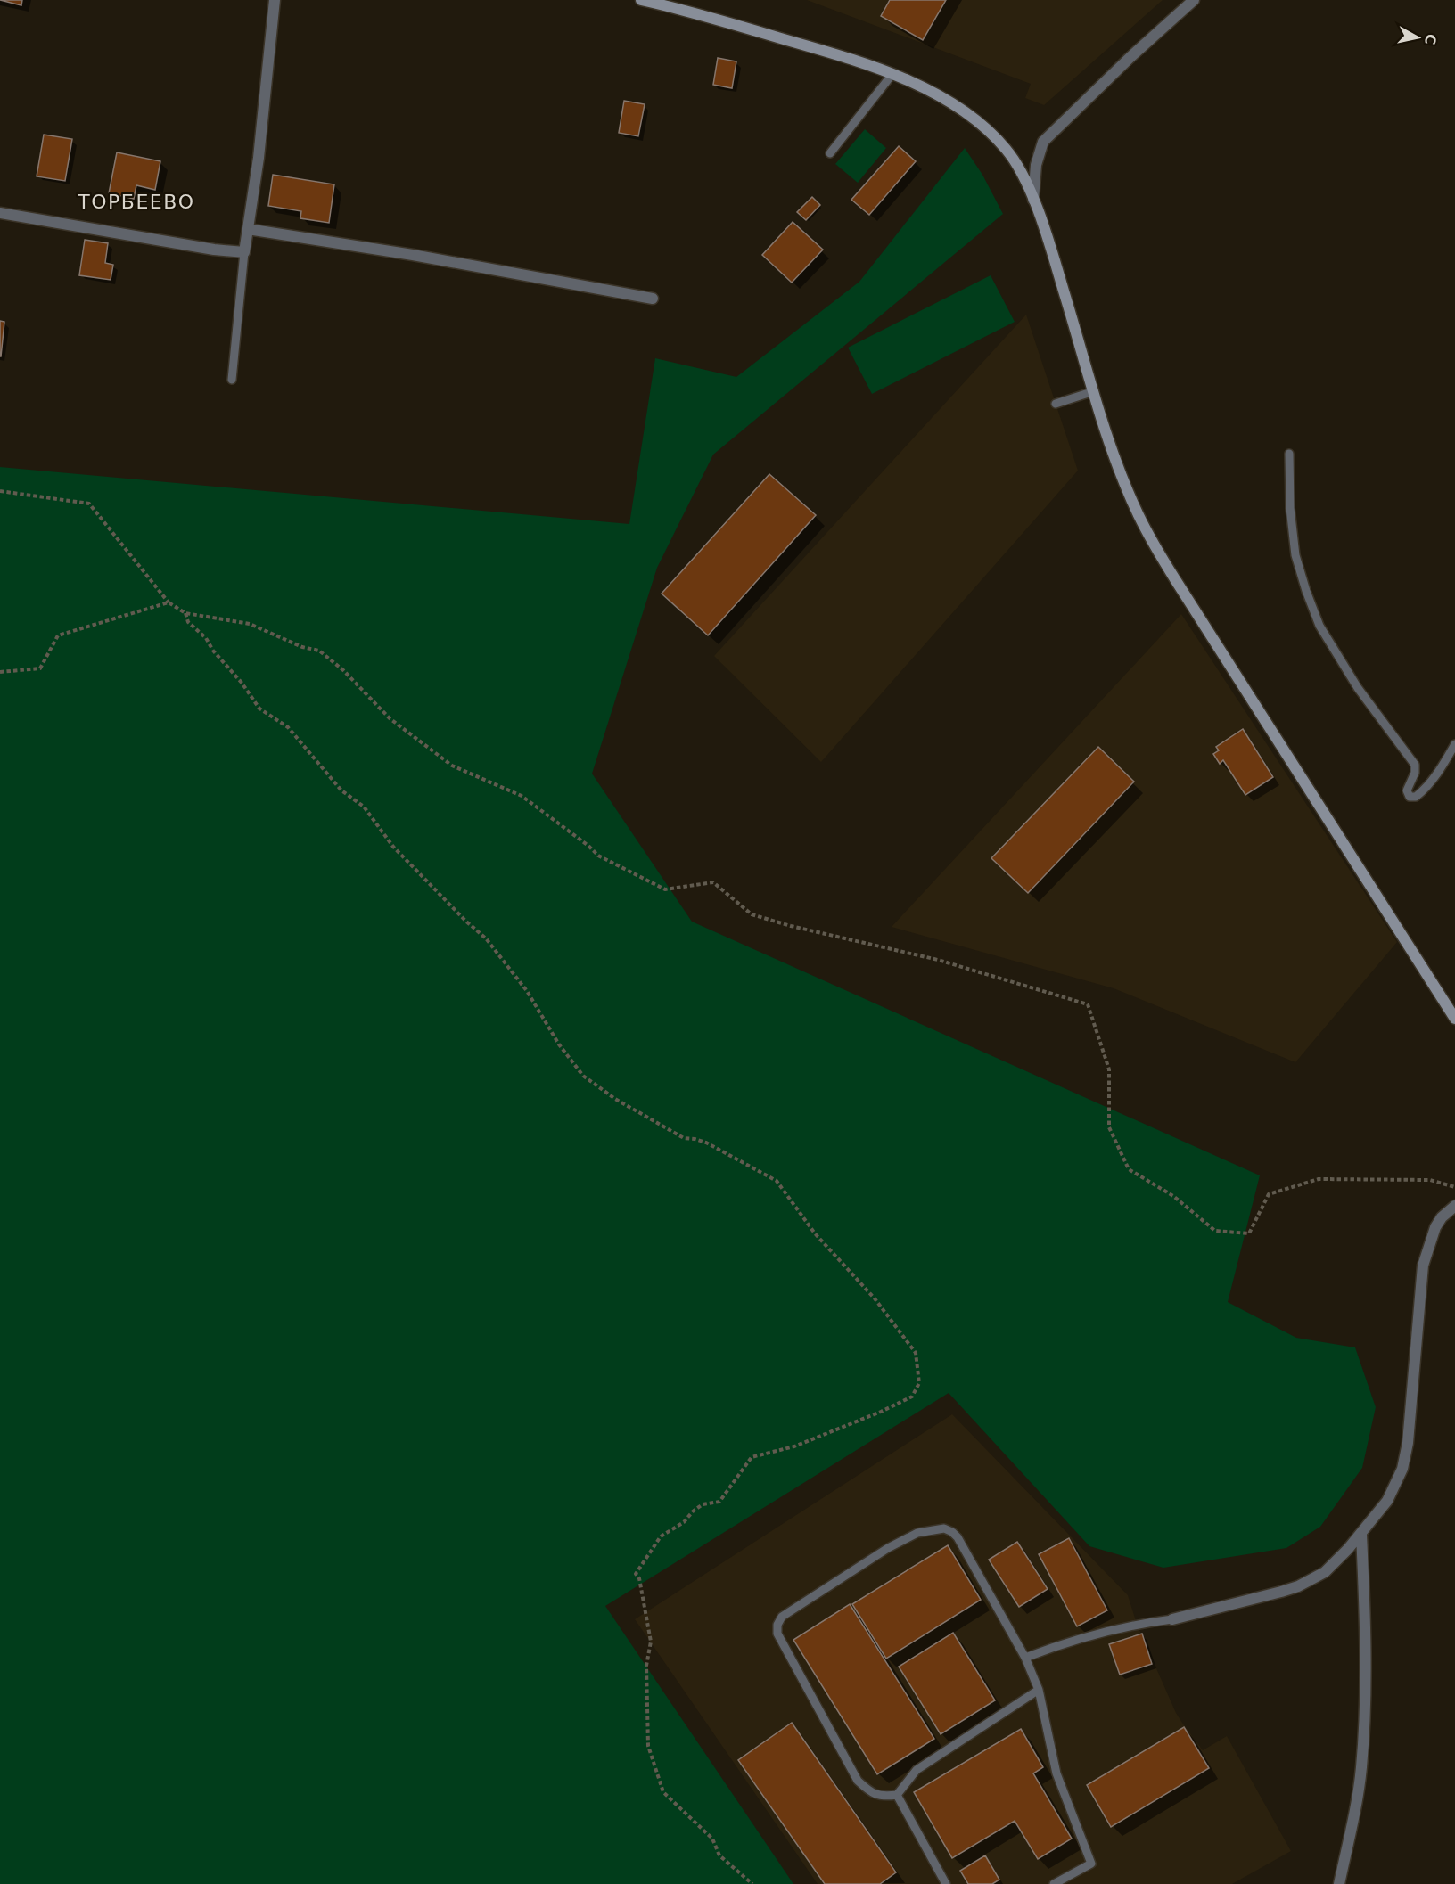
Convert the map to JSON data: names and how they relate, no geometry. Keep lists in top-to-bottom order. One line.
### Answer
{"districts":["ТОРБЕЕВО"],"north":"right"}
